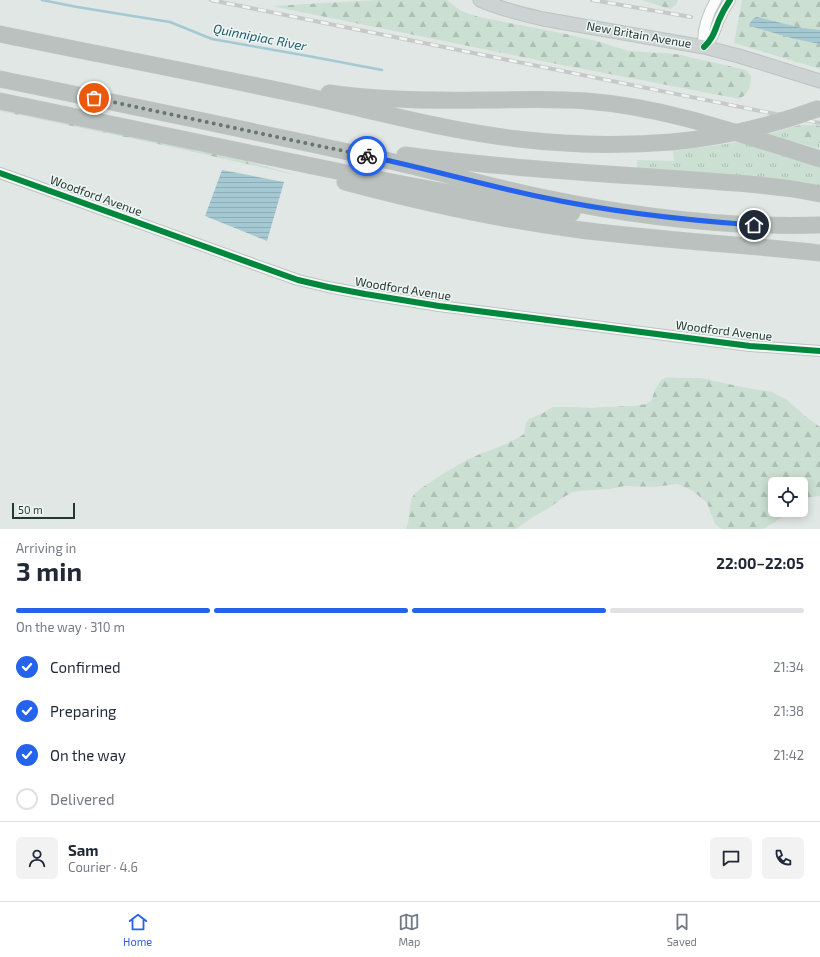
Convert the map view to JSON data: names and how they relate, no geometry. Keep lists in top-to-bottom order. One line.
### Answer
{"streets":{"main road":["New Britain Avenue"],"street":["Woodford Avenue"]},"water":["Quinnipiac River"],"scale_bar":"50 m","page":{"scale":"50 m","heading":["3 min","Arriving in","22:00–22:05"],"panel":["Sam","Courier · 4.6"],"bar":"On the way · 310 m","list":[["Confirmed","21:34"],["Preparing","21:38"],["On the way","21:42"],"Delivered"],"tabs":["Home","Map","Saved"]}}
